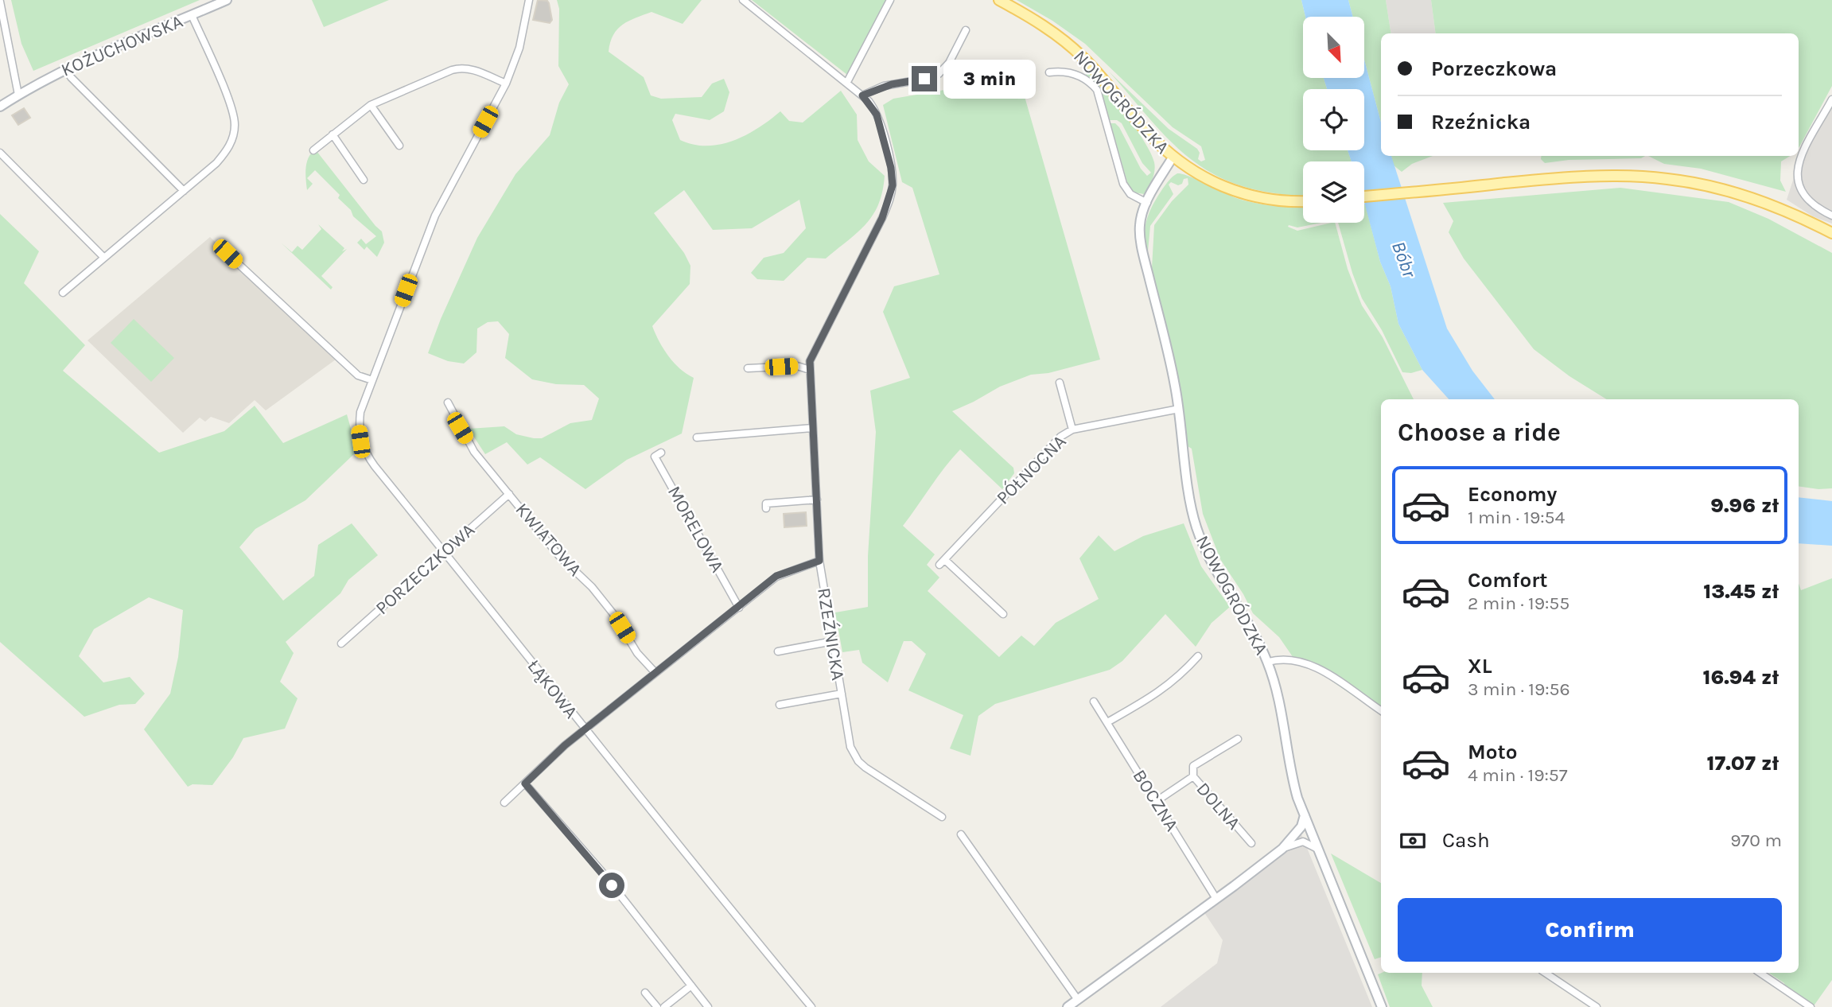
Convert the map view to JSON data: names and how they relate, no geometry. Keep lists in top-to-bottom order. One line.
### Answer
{"streets":{"main road":["KOŻUCHOWSKA","NOWOGRÓDZKA"],"street":["PÓŁNOCNA","MORELOWA","KWIATOWA","PORZECZKOWA","RZEŹNICKA","ŁĄKOWA","BOCZNA","DOLNA"]},"crossings":[["NOWOGRÓDZKA","PÓŁNOCNA"],["KWIATOWA","PORZECZKOWA"],["PORZECZKOWA","ŁĄKOWA"],["BOCZNA","DOLNA"]],"water":["Bóbr"],"north":"bottom right","page":{"banner":["Porzeczkowa","Rzeźnicka"],"bubble":"3 min","heading":"Choose a ride","list":[{"name":"Economy","note":"1 min · 19:54","value":"9.96 zł"},{"name":"Comfort","note":"2 min · 19:55","value":"13.45 zł"},{"name":"XL","note":"3 min · 19:56","value":"16.94 zł"},{"name":"Moto","note":"4 min · 19:57","value":"17.07 zł"}],"pay":["Cash","970 m"],"buttons":"Confirm"}}
